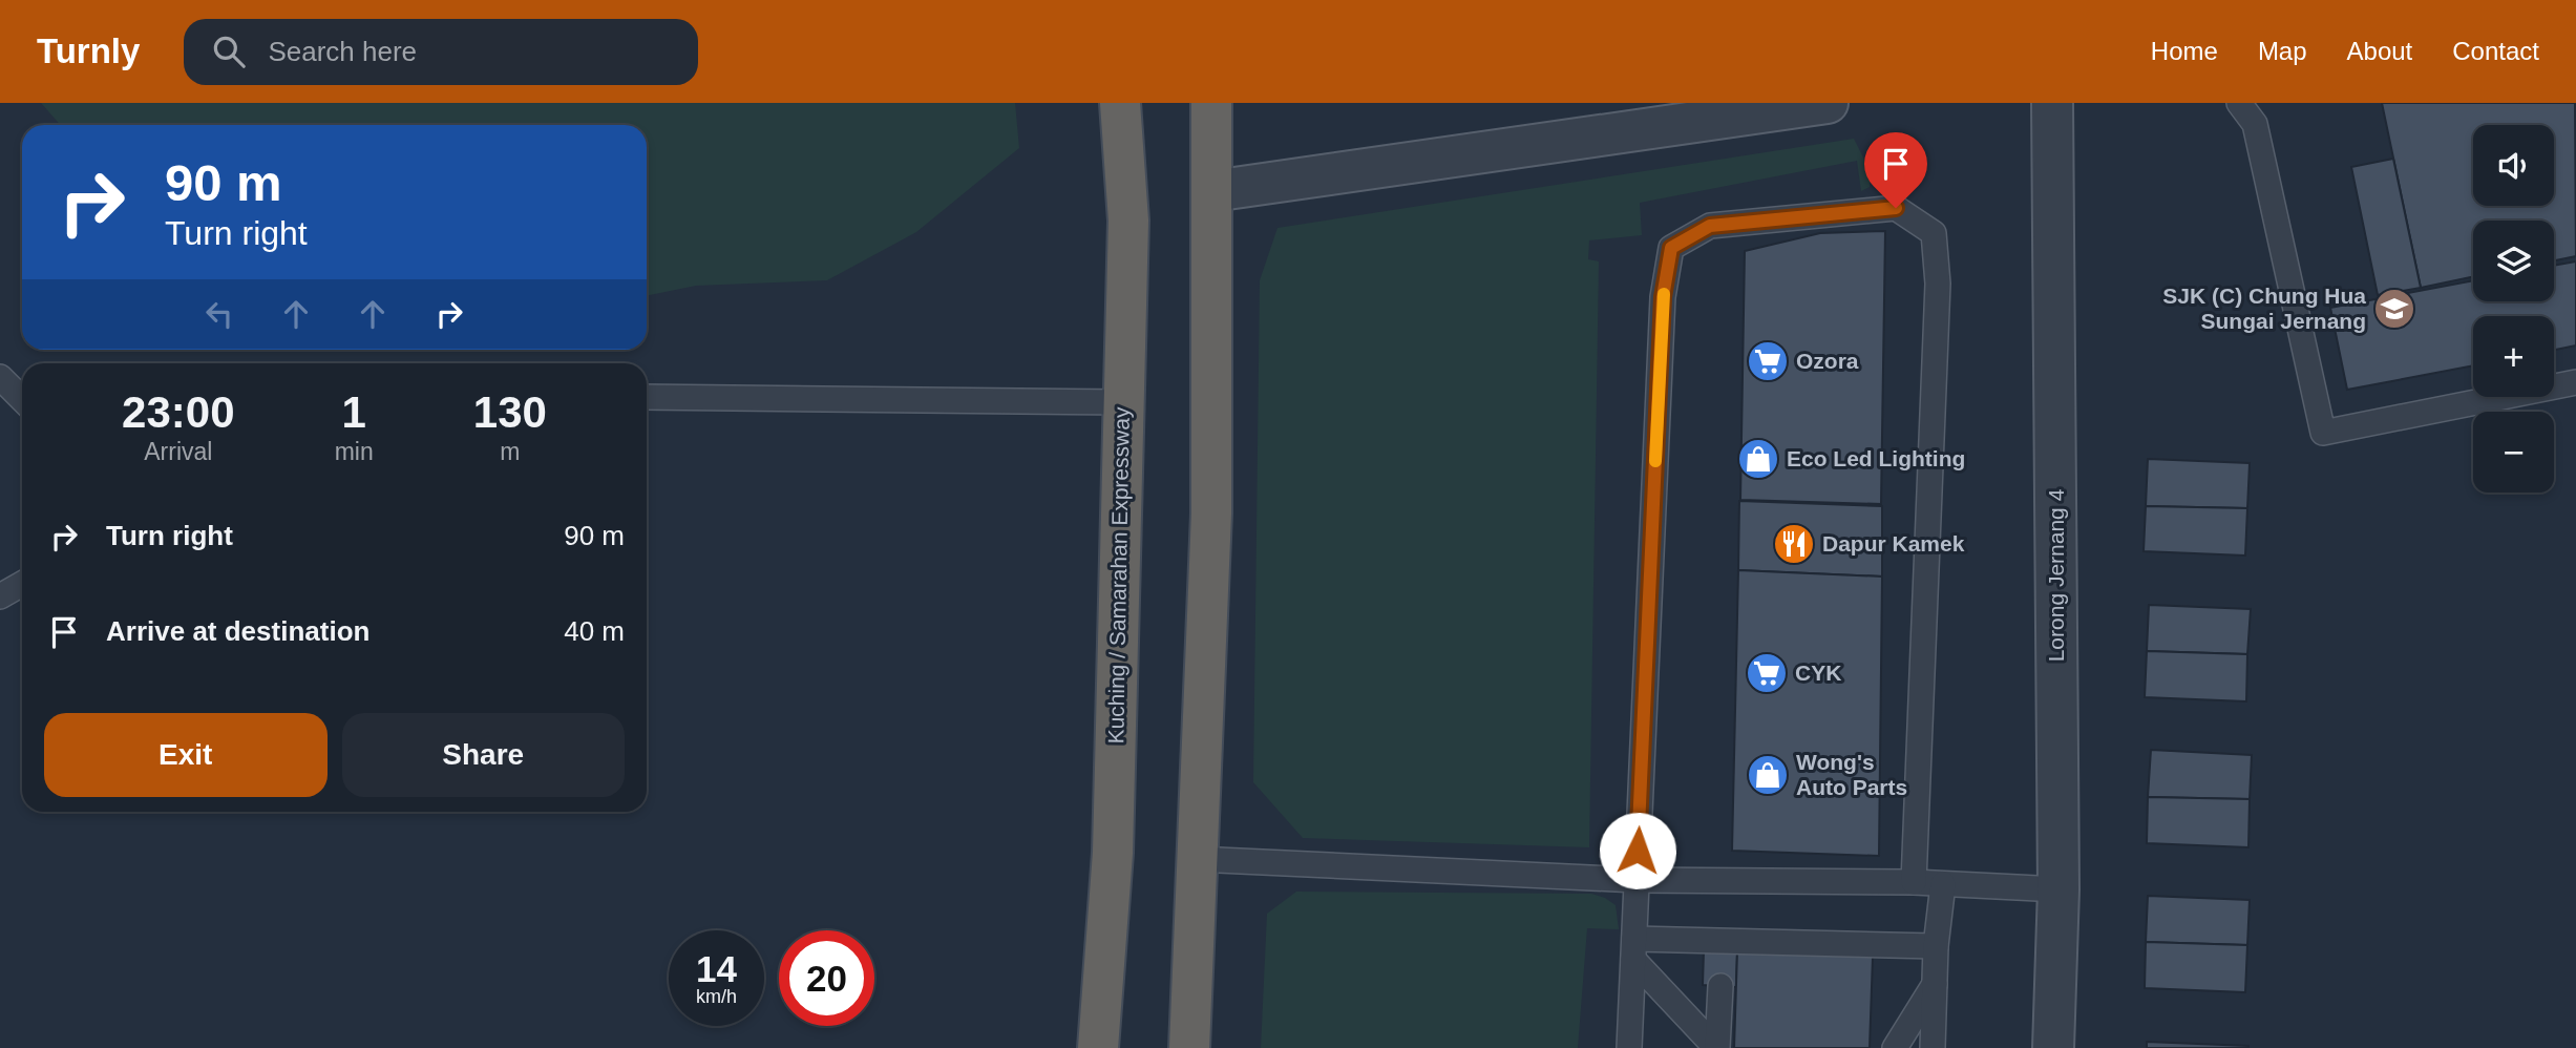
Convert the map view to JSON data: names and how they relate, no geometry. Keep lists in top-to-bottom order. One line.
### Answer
{"streets":{"highway":["Kuching / Samarahan Expressway"],"street":["Lorong Jernang 4"]},"places":{"school or university":["SJK (C) Chung Hua Sungai Jernang"],"supermarket":["Ozora","CYK"],"shop":["Eco Led Lighting","Wong's Auto Parts"],"restaurant":["Dapur Kamek"]},"page":{"header":"Turnly","search":"Search here","nav":["Home","Map","About","Contact"],"map_buttons":["+","−"],"turn":["90 m","Turn right"],"eta":["23:00","Arrival","1","min","130","m"],"list":[{"name":"Turn right","value":"90 m"},{"name":"Arrive at destination","value":"40 m"}],"buttons":["Exit","Share"],"speed":"14 km/h","limit":"20"}}
